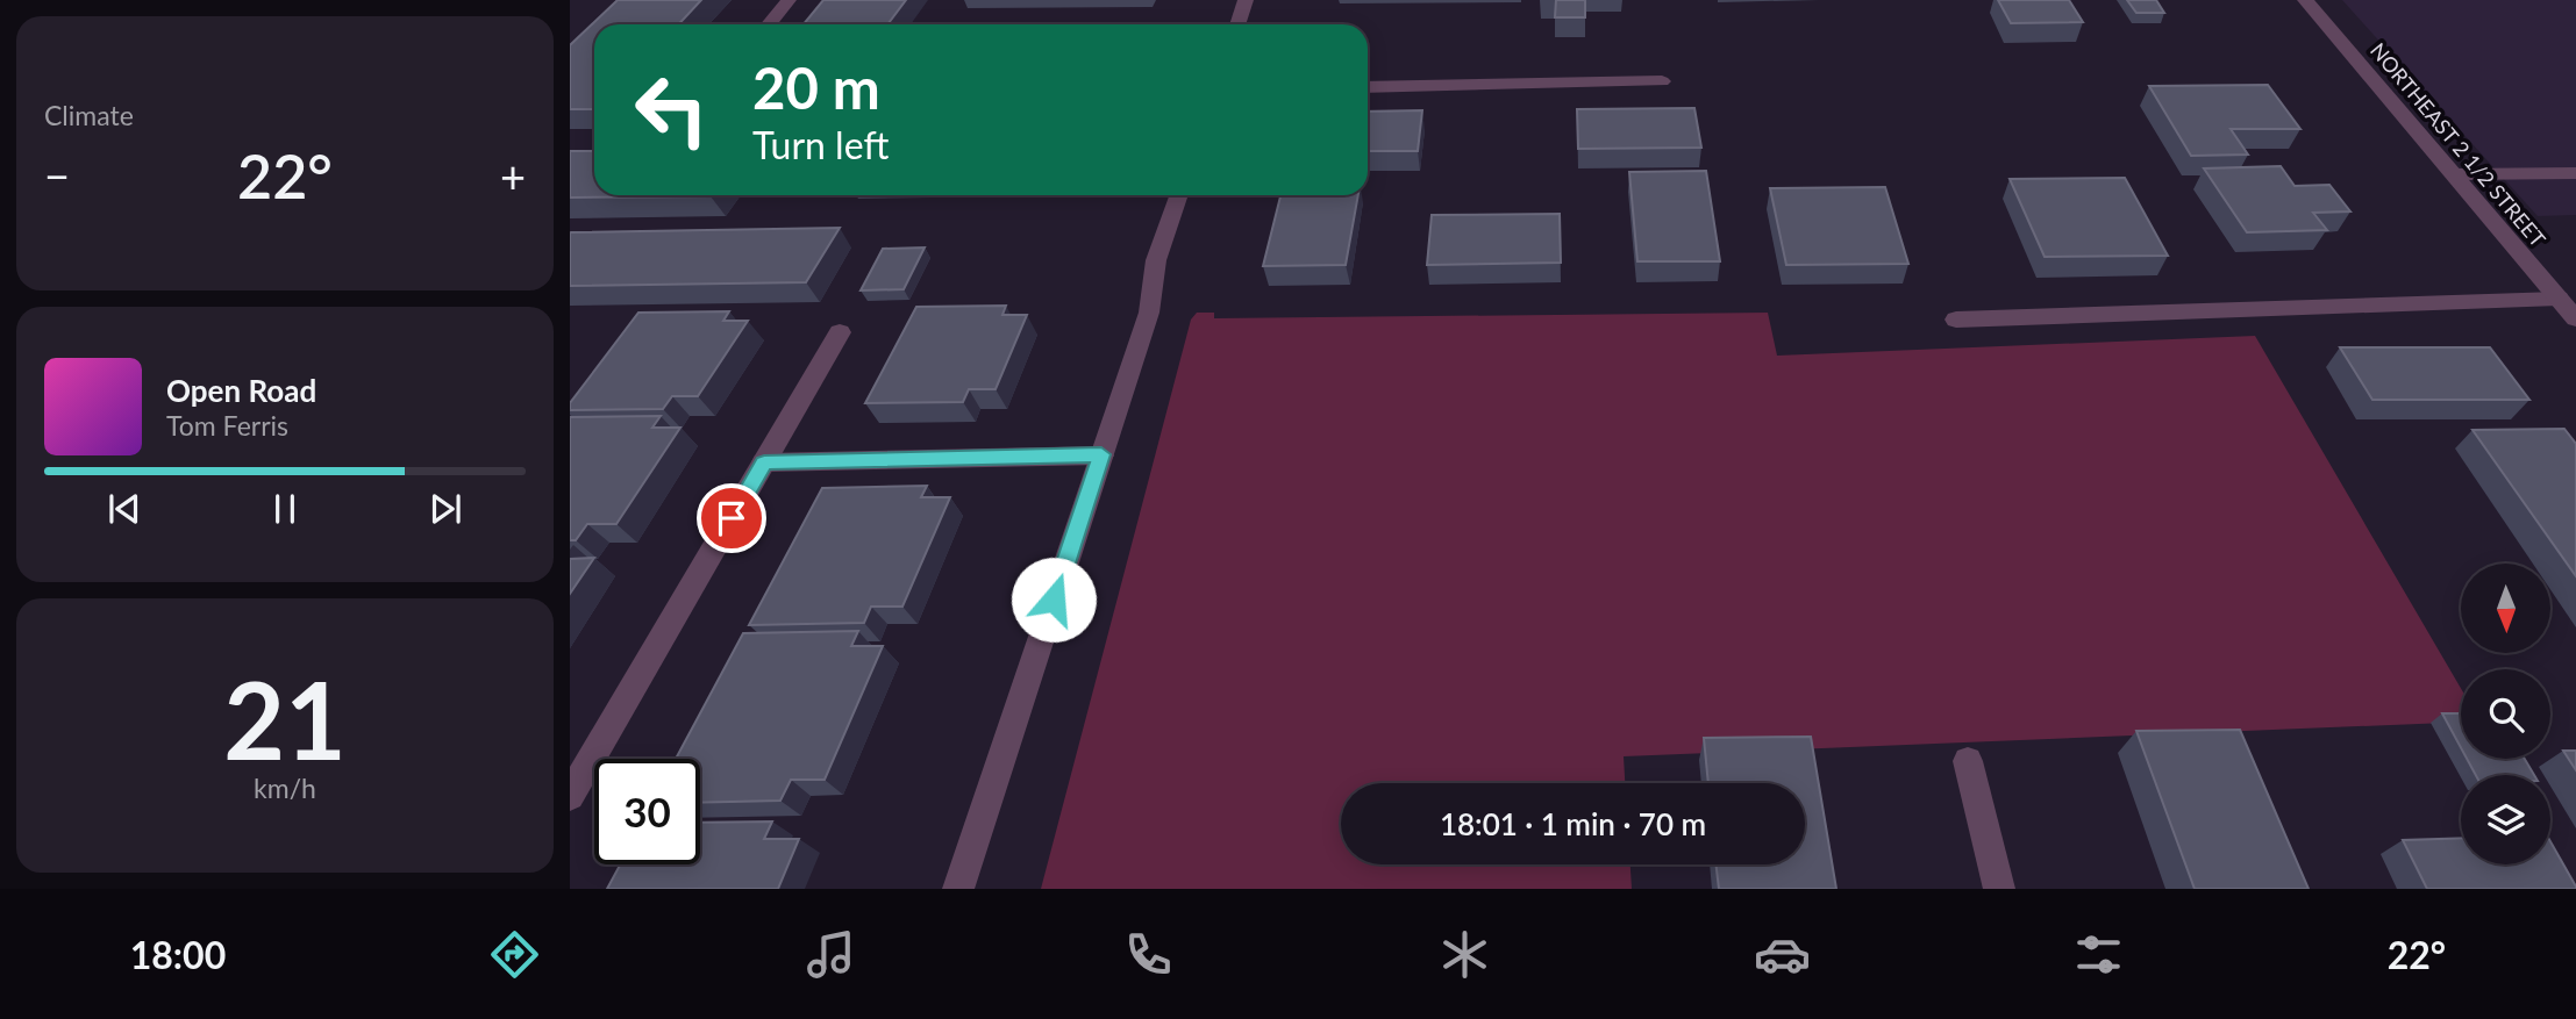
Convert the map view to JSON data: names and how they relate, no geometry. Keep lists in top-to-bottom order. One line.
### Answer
{"streets":{"street":["NORTHEAST 2 1/2 STREET"]},"north":"bottom","page":{"tile":["Climate",["21","km/h"]],"turn":["20 m","Turn left"],"heat":["−","22°","+"],"song":["Open Road","Tom Ferris"],"limit":"30","trip":"18:01 · 1 min · 70 m","tabs":["18:00","22°"]}}
